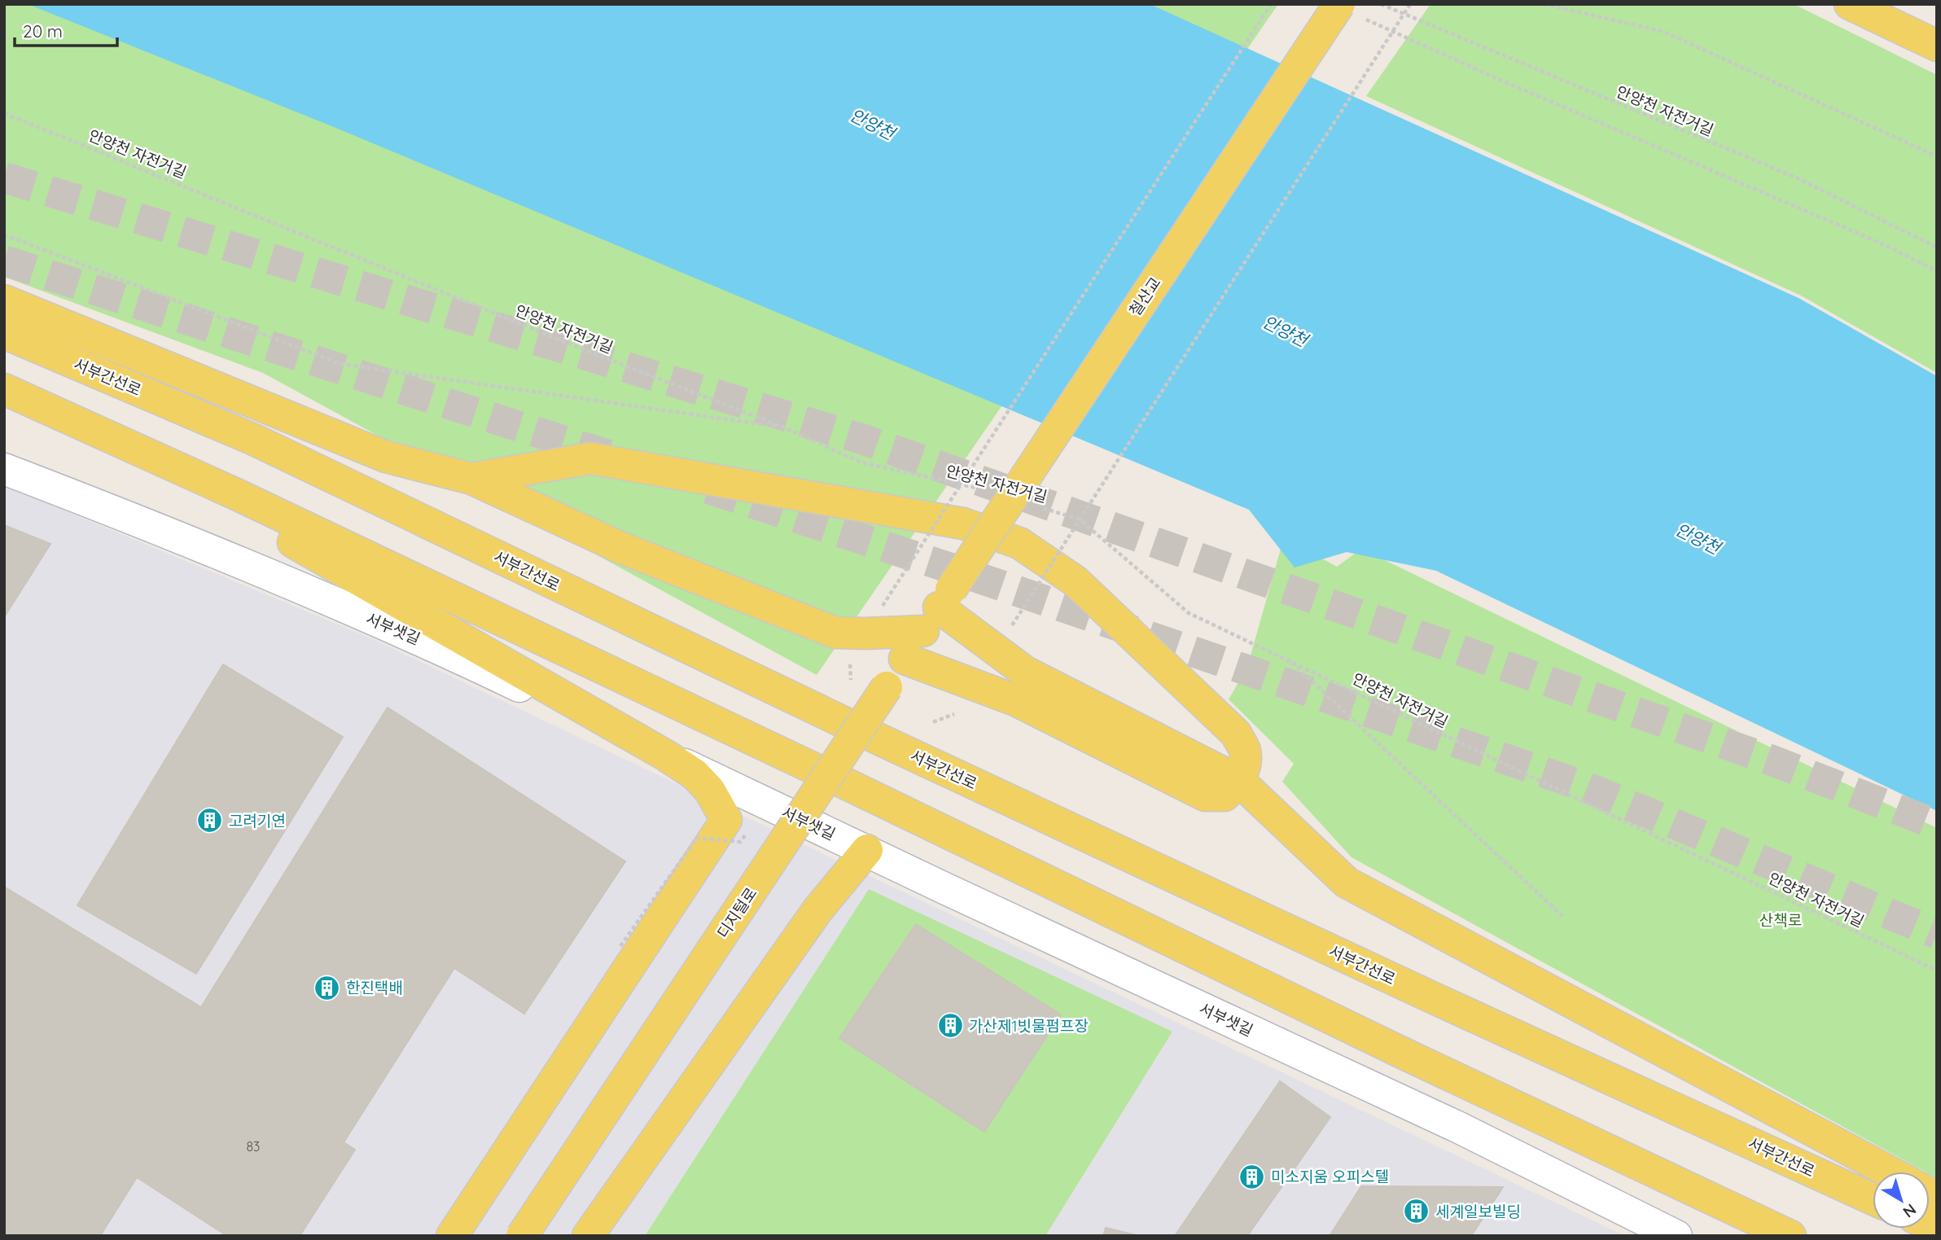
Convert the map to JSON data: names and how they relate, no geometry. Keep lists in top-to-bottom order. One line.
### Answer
{"streets":{"main road":["철산교","서부간선로","디지털로"],"street":["서부샛길"],"path":["안양천 자전거길"]},"crossings":[["철산교","디지털로"]],"water":["안양천"],"parks":["산책로"],"places":{"building":["고려기연","한진택배","가산제1빗물펌프장","미소지움 오피스텔","세계일보빌딩"]},"house_numbers":["83"],"scale_bar":"20 m","north":"bottom right"}
